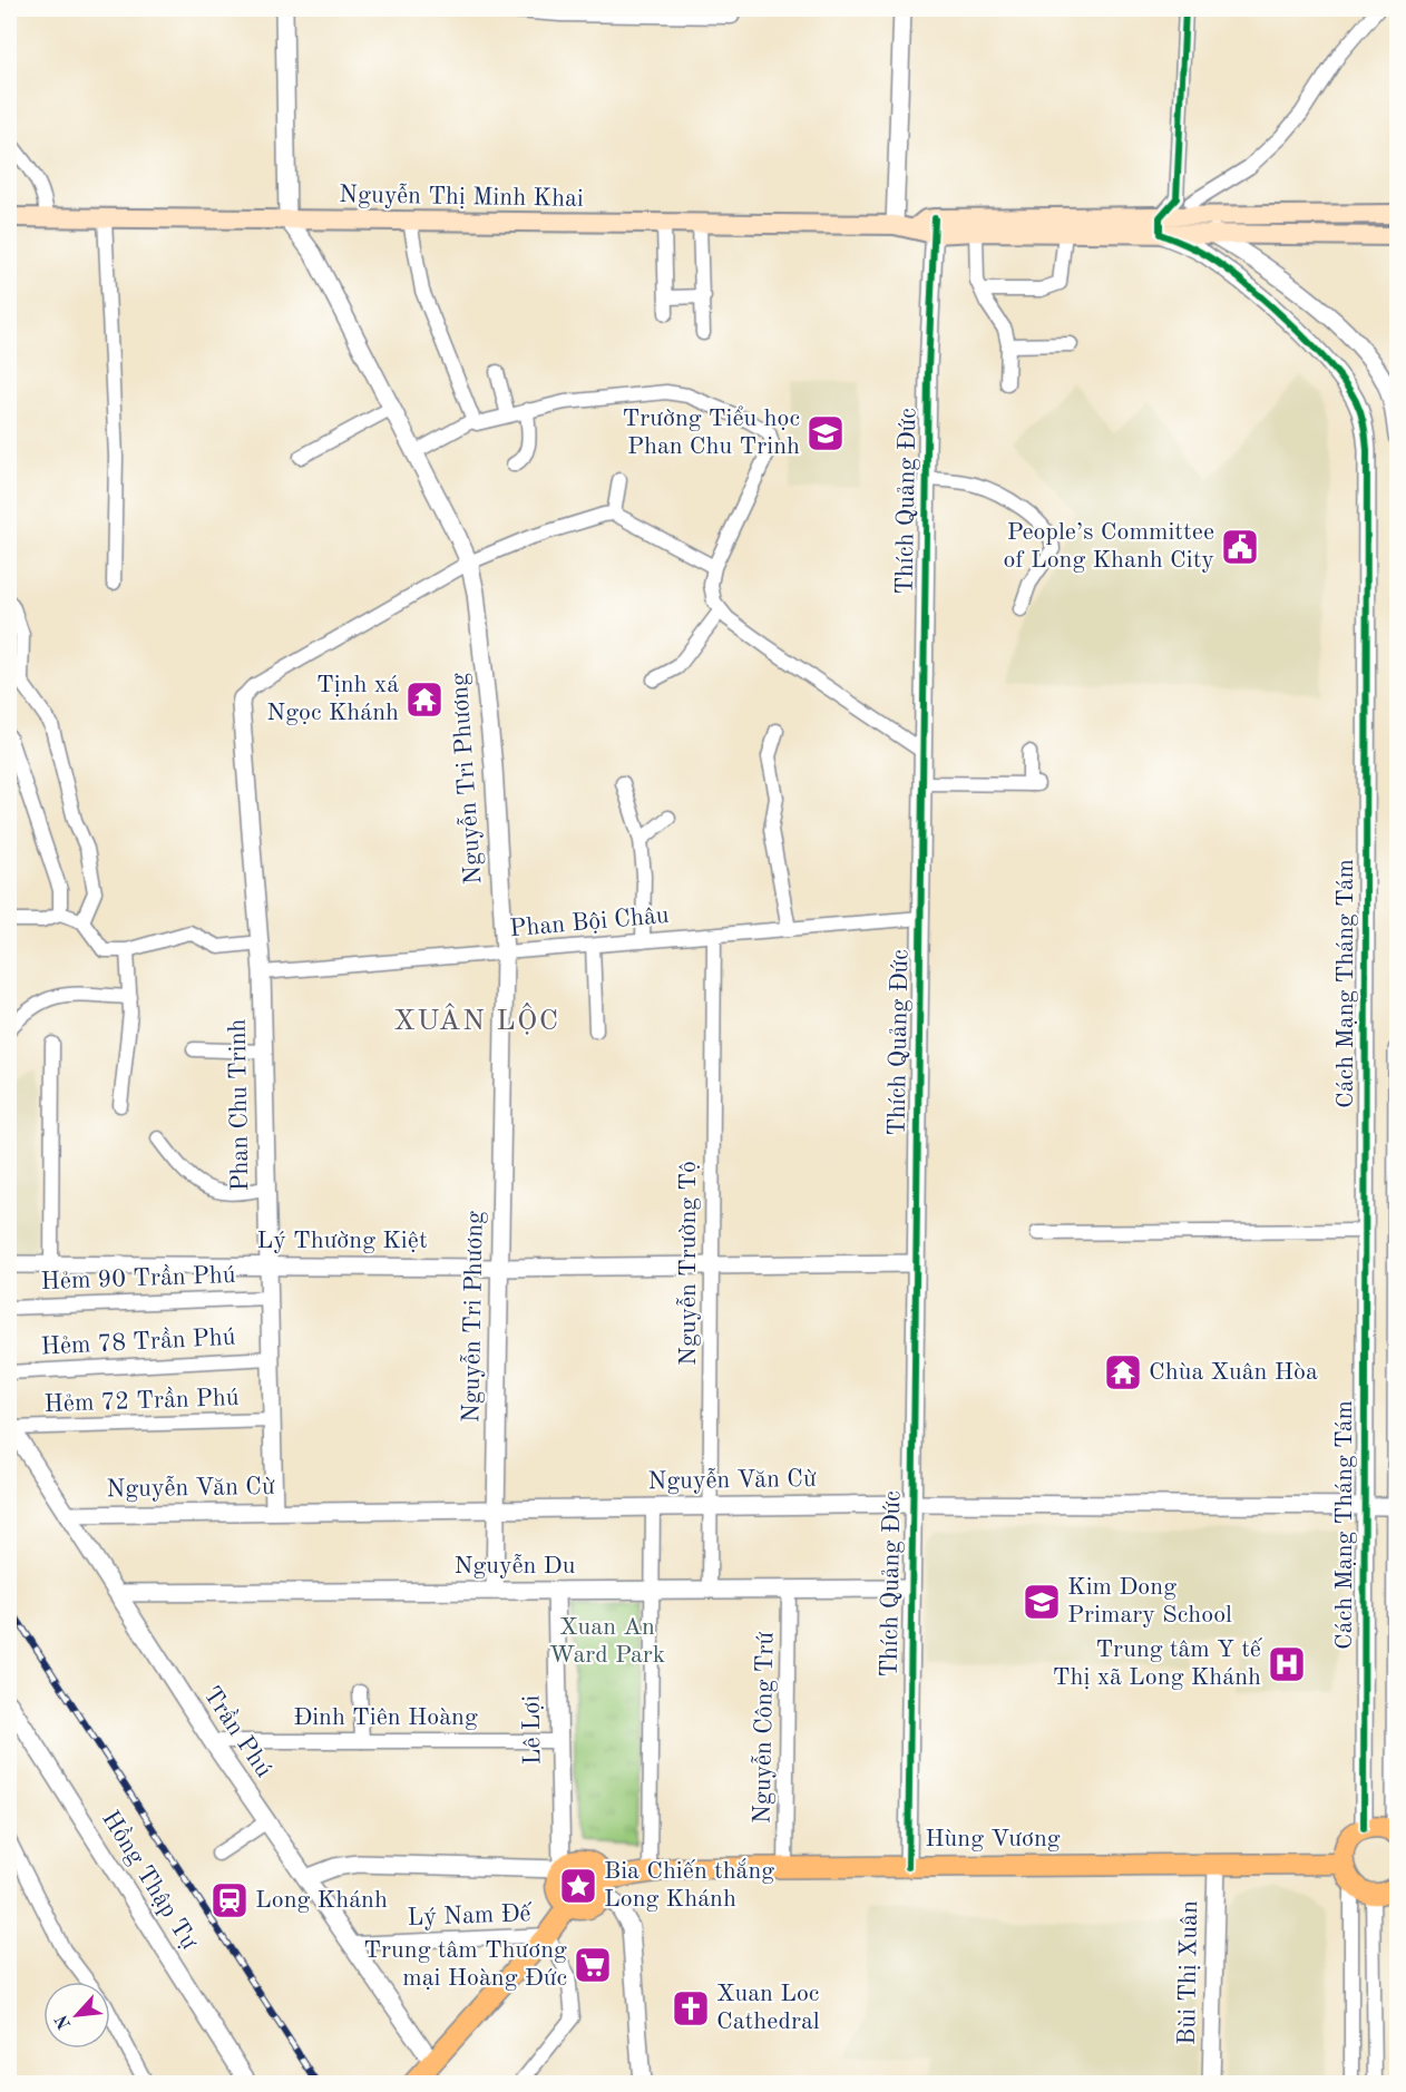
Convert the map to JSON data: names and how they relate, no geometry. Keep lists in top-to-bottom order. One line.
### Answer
{"streets":{"main road":["Nguyễn Thị Minh Khai","Hùng Vương"],"street":["Thích Quảng Đức","Nguyễn Tri Phương","Phan Bội Châu","Cách Mạng Tháng Tám","Phan Chu Trinh","Lý Thường Kiệt","Nguyễn Trường Tộ","Hẻm 90 Trần Phú","Hẻm 78 Trần Phú","Hẻm 72 Trần Phú","Nguyễn Văn Cừ","Nguyễn Du","Đinh Tiên Hoàng","Nguyễn Công Trứ","Lê Lợi","Trần Phú","Hồng Thập Tự","Lý Nam Đế","Bùi Thị Xuân"]},"crossings":[["Nguyễn Thị Minh Khai","Thích Quảng Đức"],["Nguyễn Thị Minh Khai","Nguyễn Tri Phương"],["Nguyễn Thị Minh Khai","Cách Mạng Tháng Tám"],["Thích Quảng Đức","Phan Bội Châu"],["Thích Quảng Đức","Lý Thường Kiệt"],["Thích Quảng Đức","Nguyễn Văn Cừ"],["Thích Quảng Đức","Nguyễn Du"],["Thích Quảng Đức","Hùng Vương"],["Nguyễn Tri Phương","Phan Bội Châu"],["Nguyễn Tri Phương","Lý Thường Kiệt"],["Nguyễn Tri Phương","Nguyễn Văn Cừ"],["Nguyễn Tri Phương","Nguyễn Du"],["Phan Bội Châu","Phan Chu Trinh"],["Phan Bội Châu","Nguyễn Trường Tộ"],["Cách Mạng Tháng Tám","Nguyễn Văn Cừ"],["Phan Chu Trinh","Lý Thường Kiệt"],["Phan Chu Trinh","Hẻm 90 Trần Phú"],["Phan Chu Trinh","Hẻm 78 Trần Phú"],["Phan Chu Trinh","Hẻm 72 Trần Phú"],["Phan Chu Trinh","Nguyễn Văn Cừ"],["Lý Thường Kiệt","Nguyễn Trường Tộ"],["Nguyễn Trường Tộ","Nguyễn Văn Cừ"],["Nguyễn Trường Tộ","Nguyễn Du"],["Hẻm 72 Trần Phú","Trần Phú"],["Nguyễn Văn Cừ","Trần Phú"],["Nguyễn Du","Nguyễn Công Trứ"],["Nguyễn Du","Lê Lợi"],["Nguyễn Du","Trần Phú"],["Đinh Tiên Hoàng","Lê Lợi"],["Đinh Tiên Hoàng","Trần Phú"],["Nguyễn Công Trứ","Hùng Vương"],["Lê Lợi","Hùng Vương"],["Trần Phú","Lý Nam Đế"],["Hùng Vương","Bùi Thị Xuân"]],"districts":["XUÂN LỘC"],"parks":["Xuan An Ward Park"],"places":{"school or university":["Trường Tiểu học Phan Chu Trinh","Kim Dong Primary School"],"public building":["People’s Committee of Long Khanh City"],"temple":["Tịnh xá Ngọc Khánh","Chùa Xuân Hòa"],"hospital":["Trung tâm Y tế Thị xã Long Khánh"],"place":["Bia Chiến thắng Long Khánh"],"station":["Long Khánh"],"supermarket":["Trung tâm Thương mại Hoàng Đức"],"church":["Xuan Loc Cathedral"]},"north":"bottom left"}
